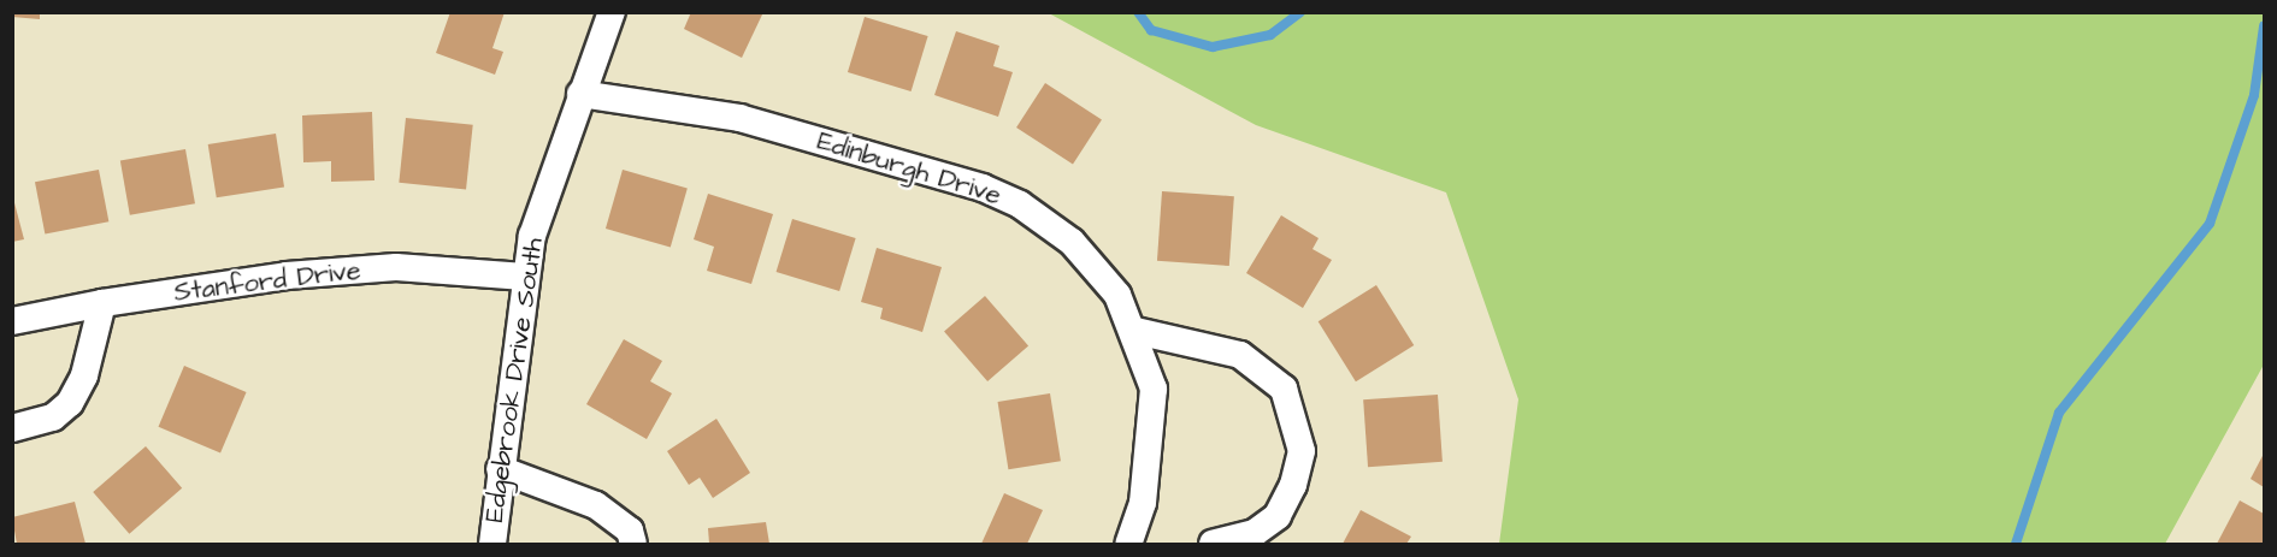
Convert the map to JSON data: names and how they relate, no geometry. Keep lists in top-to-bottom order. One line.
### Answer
{"streets":{"street":["Edinburgh Drive","Stanford Drive","Edgebrook Drive South"]},"crossings":[["Edinburgh Drive","Edgebrook Drive South"],["Stanford Drive","Edgebrook Drive South"]]}
